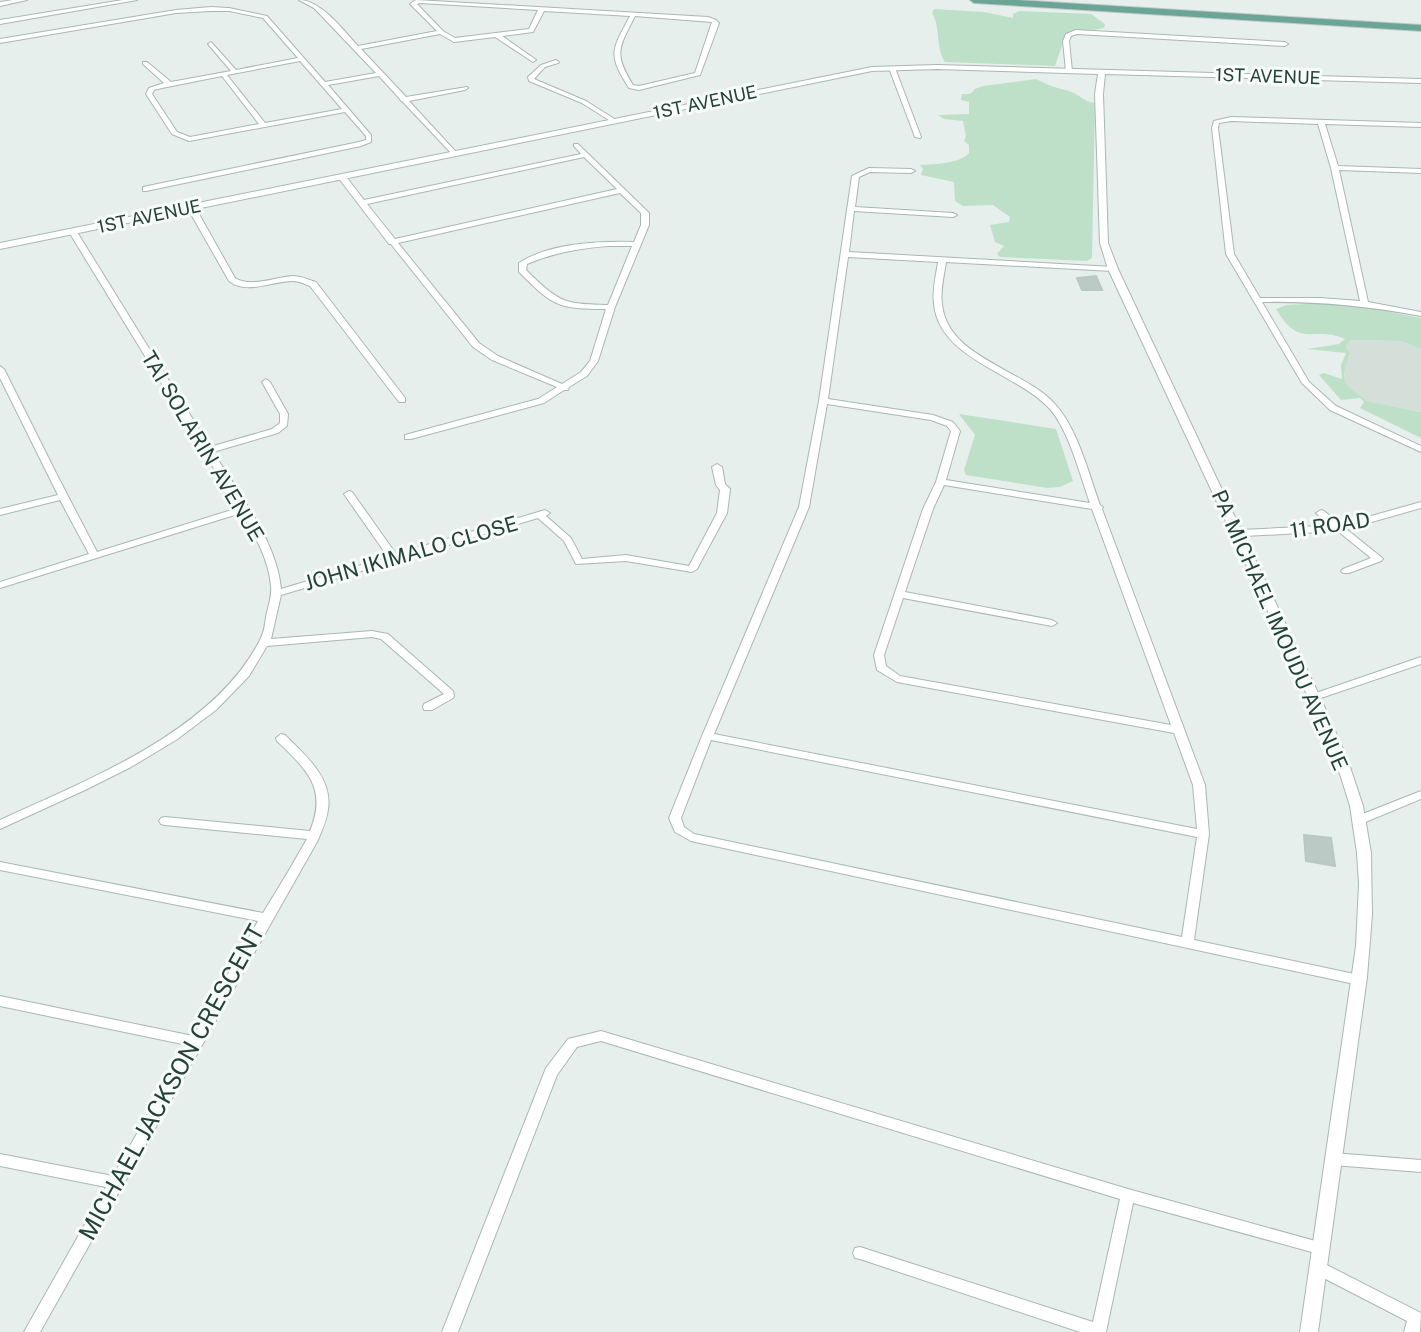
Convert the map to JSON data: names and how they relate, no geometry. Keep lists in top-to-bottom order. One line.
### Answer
{"streets":{"street":["1ST AVENUE","TAI SOLARIN AVENUE","11 ROAD","JOHN IKIMALO CLOSE","PA MICHAEL IMOUDU AVENUE","MICHAEL JACKSON CRESCENT"]},"crossings":[["1ST AVENUE","TAI SOLARIN AVENUE"],["1ST AVENUE","PA MICHAEL IMOUDU AVENUE"],["TAI SOLARIN AVENUE","JOHN IKIMALO CLOSE"],["11 ROAD","PA MICHAEL IMOUDU AVENUE"]]}
